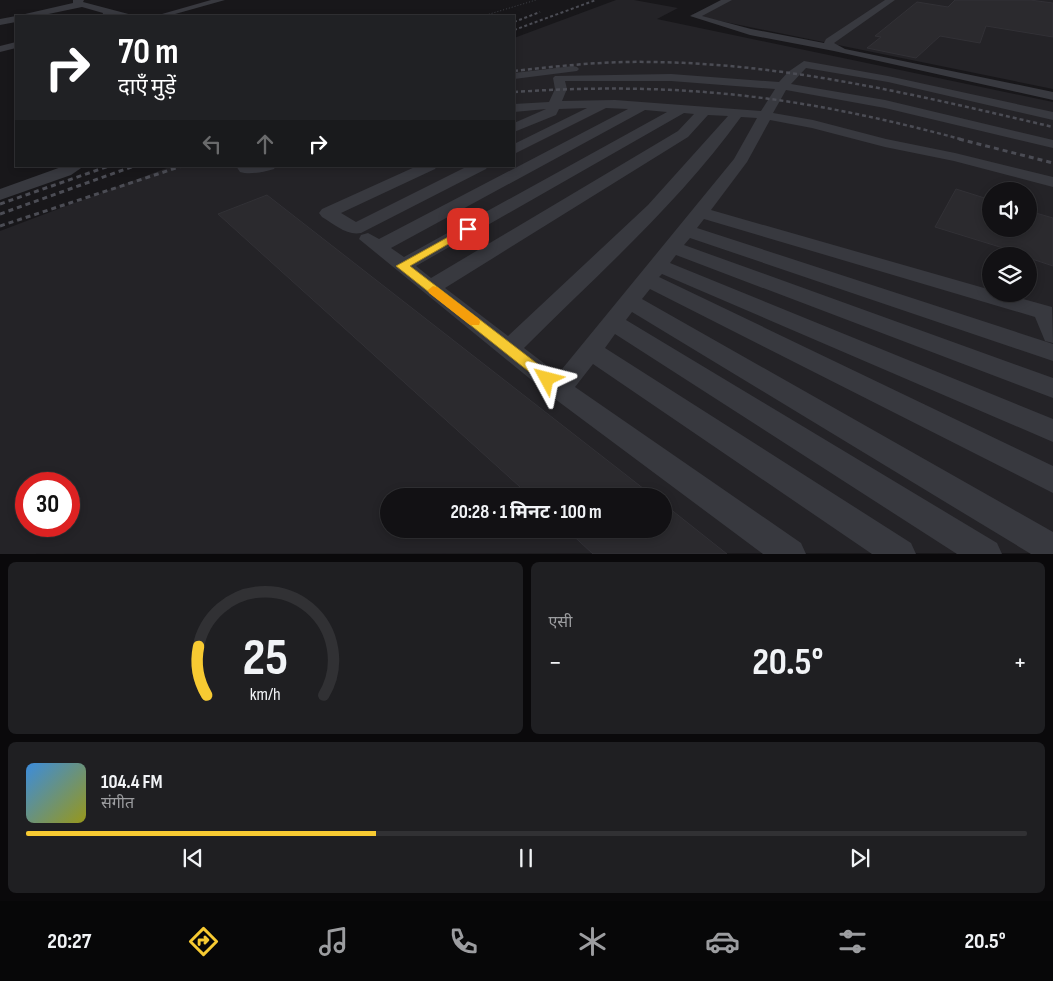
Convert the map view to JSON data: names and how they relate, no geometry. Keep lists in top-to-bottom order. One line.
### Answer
{"page":{"turn":["70 m","दाएँ मुड़ें"],"limit":"30","trip":"20:28 · 1 मिनट · 100 m","tile":"एसी","heat":["−","20.5°","+"],"song":["104.4 FM","संगीत"],"tabs":["20:27","20.5°"],"gauge":["25","km/h"]}}
